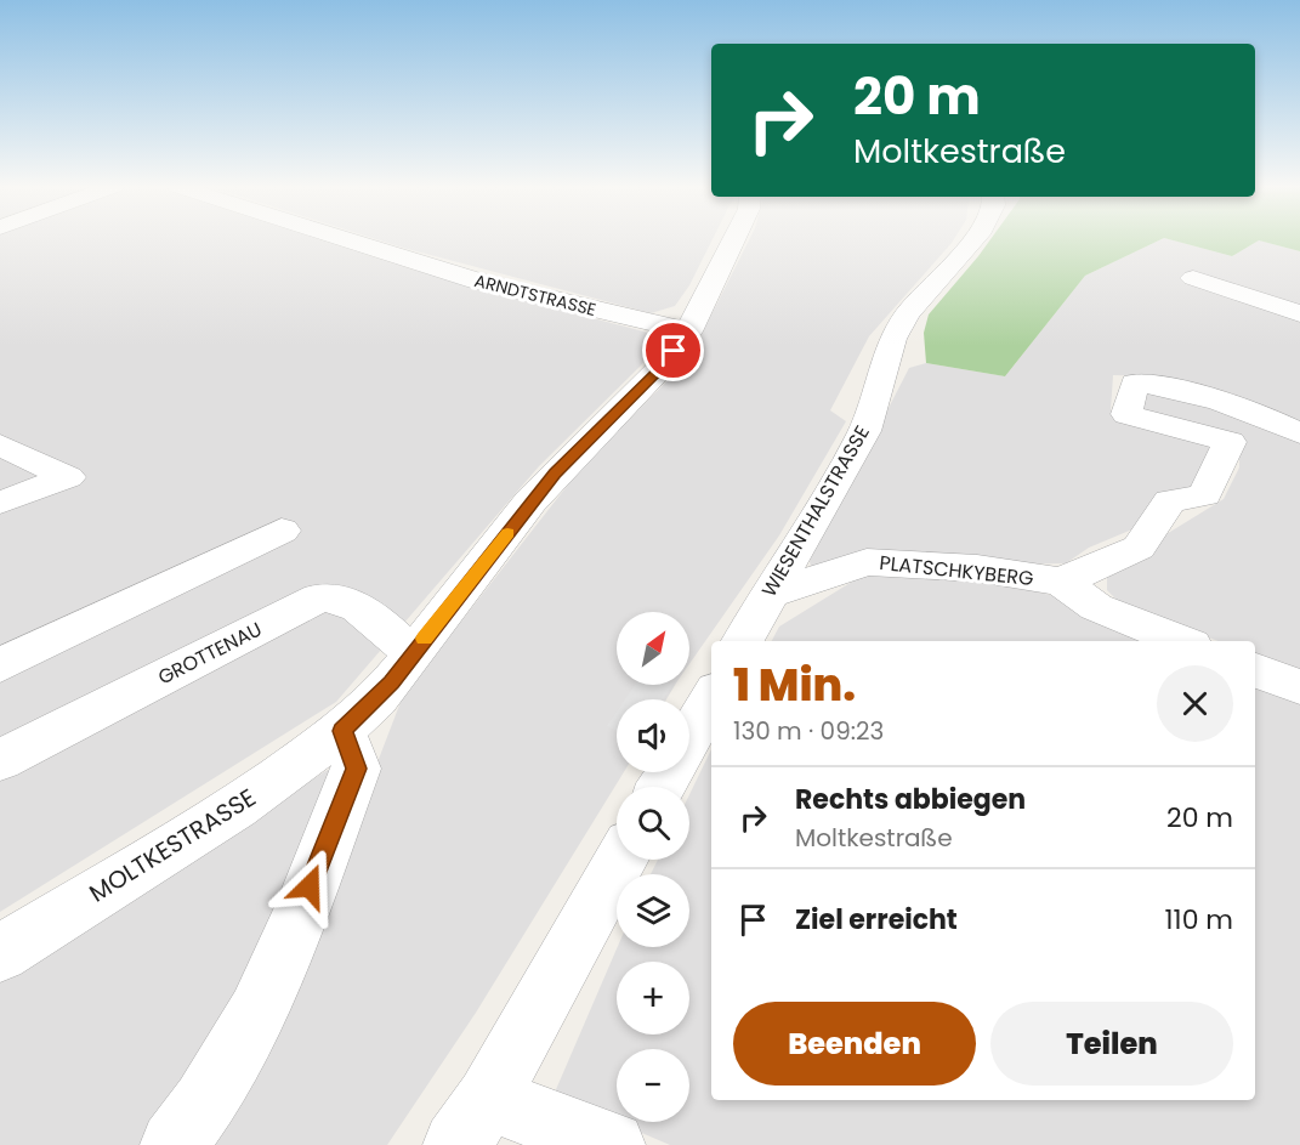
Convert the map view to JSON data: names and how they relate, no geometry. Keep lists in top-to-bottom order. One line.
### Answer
{"streets":{"street":["ARNDTSTRASSE","WIESENTHALSTRASSE","PLATSCHKYBERG","GROTTENAU","MOLTKESTRASSE"]},"crossings":[["ARNDTSTRASSE","MOLTKESTRASSE"],["WIESENTHALSTRASSE","PLATSCHKYBERG"],["GROTTENAU","MOLTKESTRASSE"]],"north":"top right","page":{"turn":["20 m","Moltkestraße"],"map_buttons":["+","−"],"heading":["1 Min.","130 m · 09:23"],"list":[{"name":"Rechts abbiegen","note":"Moltkestraße","value":"20 m"},{"name":"Ziel erreicht","value":"110 m"}],"buttons":["Beenden","Teilen"]}}
